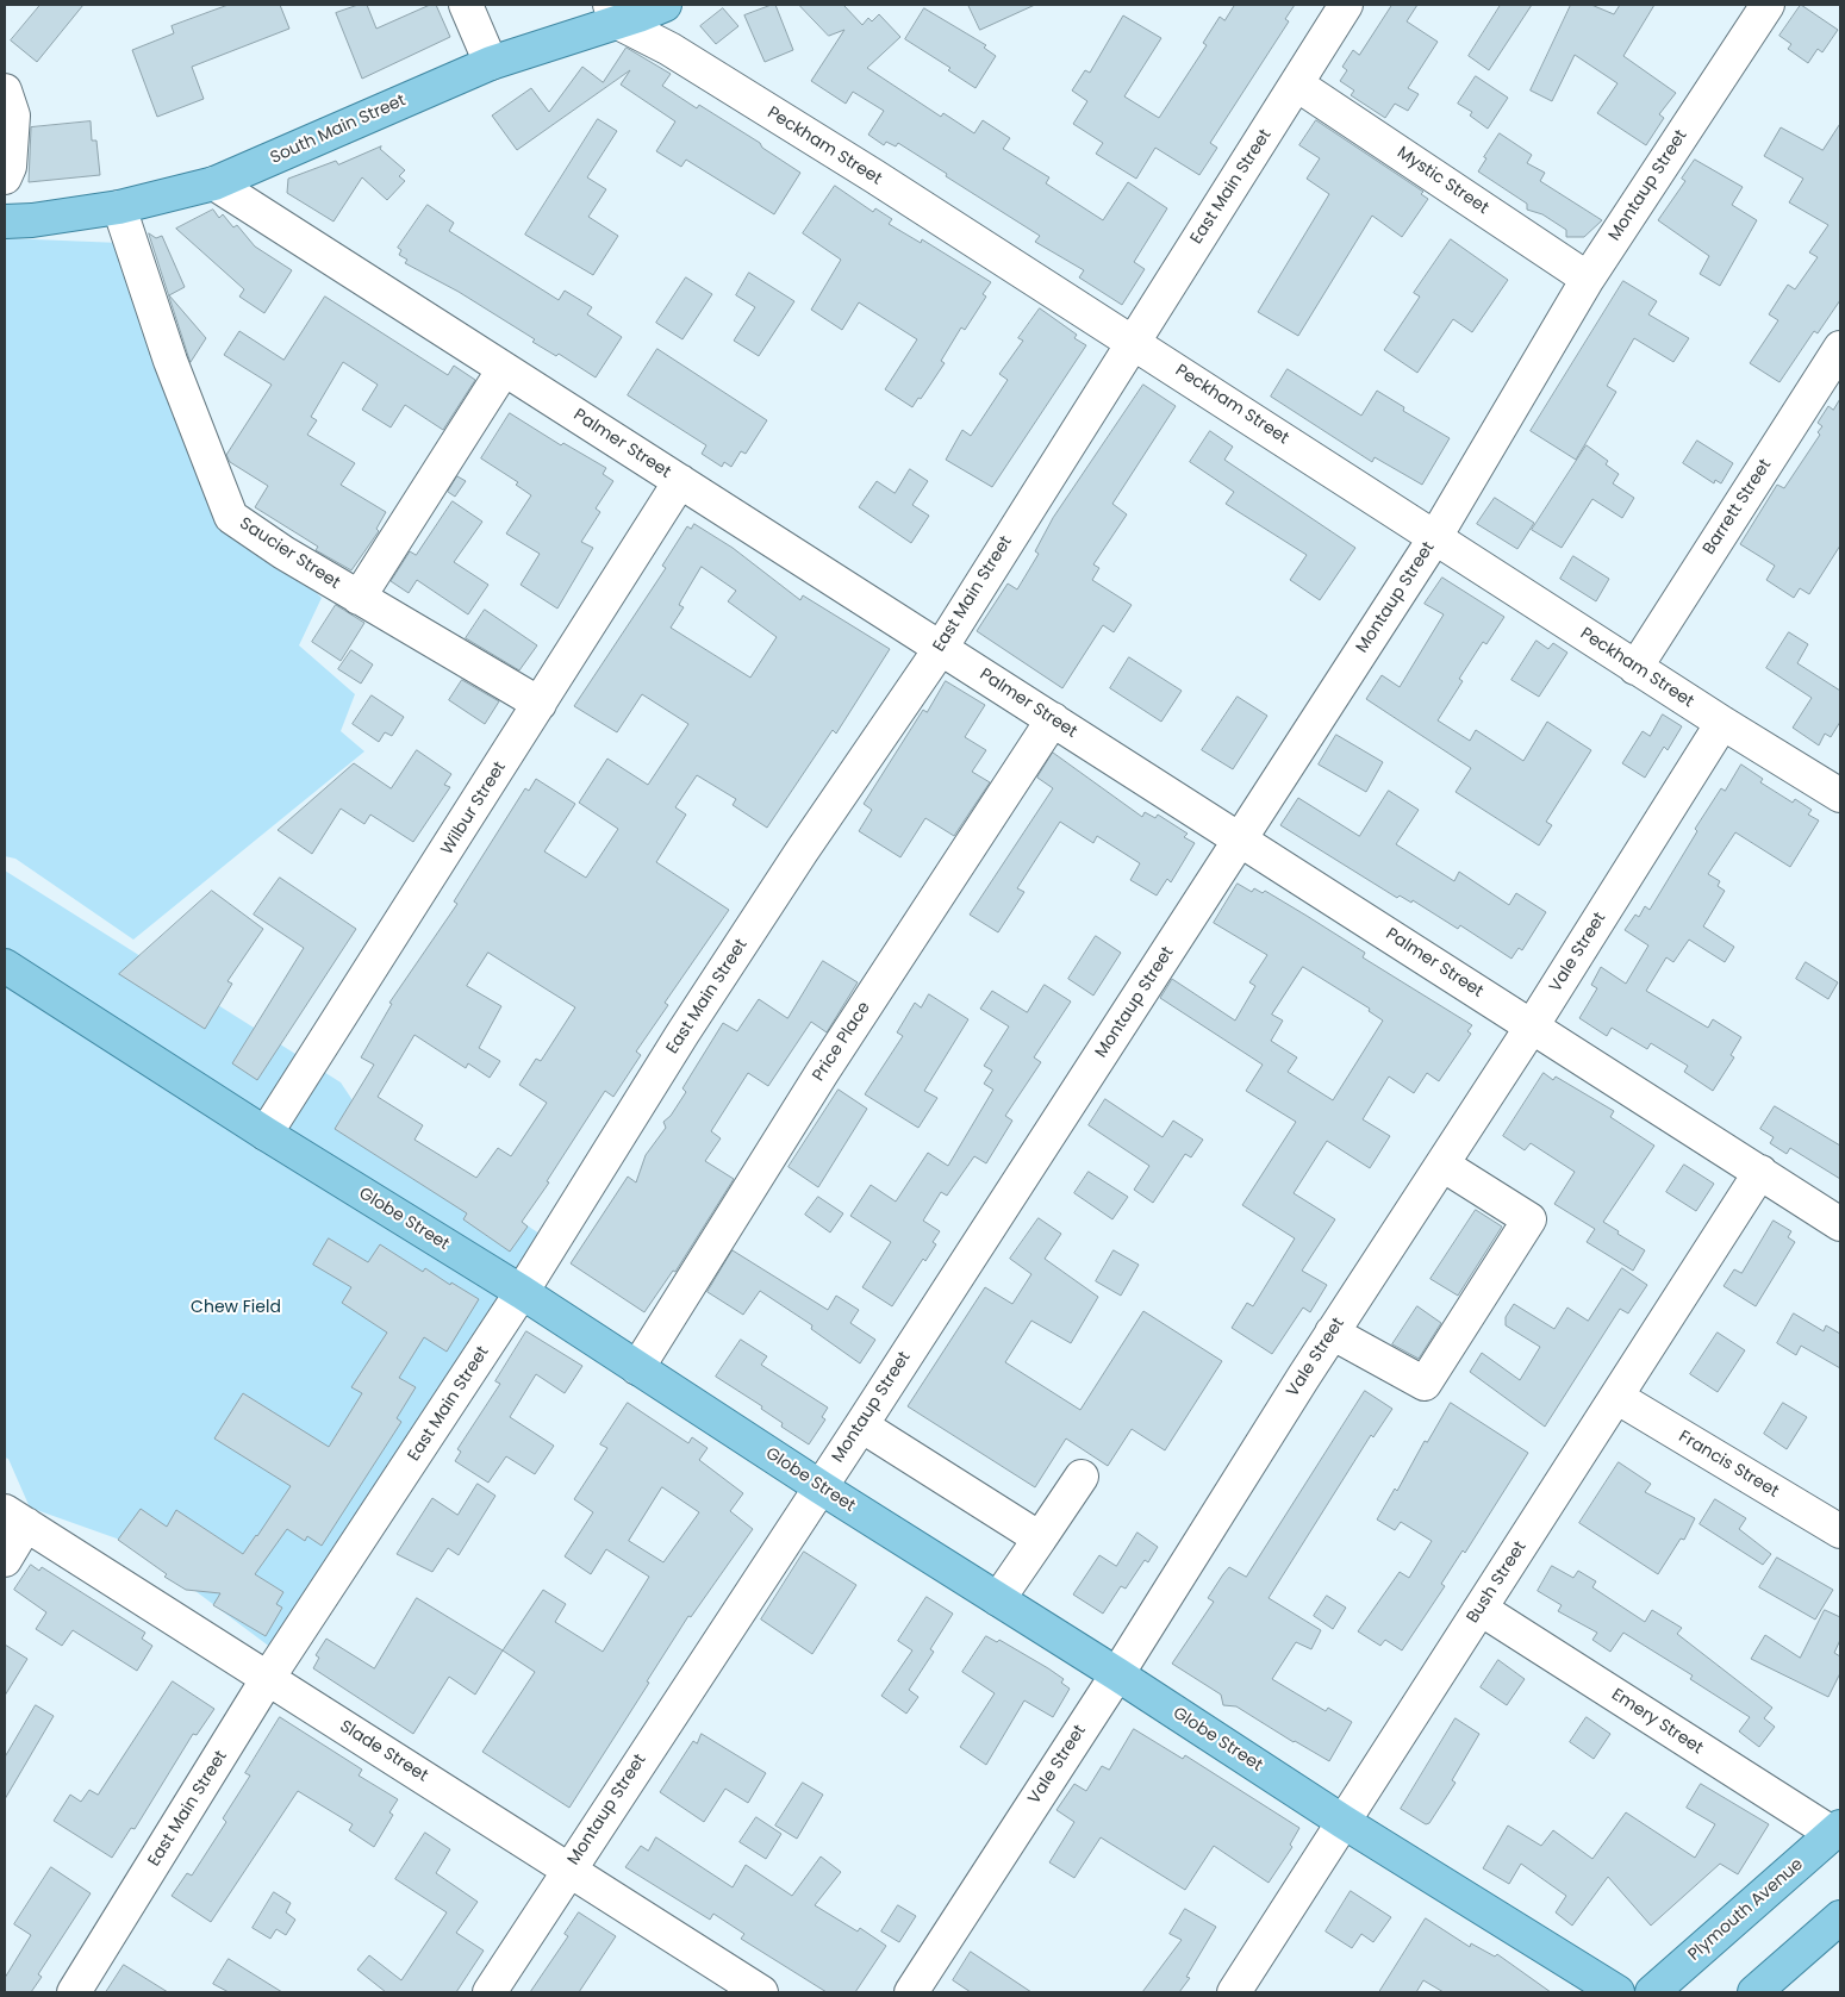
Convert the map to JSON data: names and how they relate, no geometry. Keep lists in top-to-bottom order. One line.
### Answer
{"streets":{"main road":["South Main Street","Globe Street","Plymouth Avenue"],"street":["Peckham Street","Mystic Street","Montaup Street","East Main Street","Palmer Street","Barrett Street","Saucier Street","Wilbur Street","Vale Street","Price Place","Francis Street","Bush Street","Emery Street","Slade Street"]},"crossings":[["South Main Street","Peckham Street"],["South Main Street","Palmer Street"],["South Main Street","Saucier Street"],["Peckham Street","Montaup Street"],["Peckham Street","East Main Street"],["Peckham Street","Barrett Street"],["Peckham Street","Vale Street"],["Mystic Street","Montaup Street"],["Mystic Street","East Main Street"],["Montaup Street","Palmer Street"],["Montaup Street","Globe Street"],["Montaup Street","Slade Street"],["East Main Street","Palmer Street"],["East Main Street","Globe Street"],["East Main Street","Slade Street"],["Palmer Street","Wilbur Street"],["Palmer Street","Vale Street"],["Palmer Street","Price Place"],["Palmer Street","Bush Street"],["Saucier Street","Wilbur Street"],["Wilbur Street","Globe Street"],["Vale Street","Globe Street"],["Price Place","Globe Street"],["Globe Street","Bush Street"],["Francis Street","Bush Street"],["Bush Street","Emery Street"],["Emery Street","Plymouth Avenue"]],"parks":["Chew Field"]}
